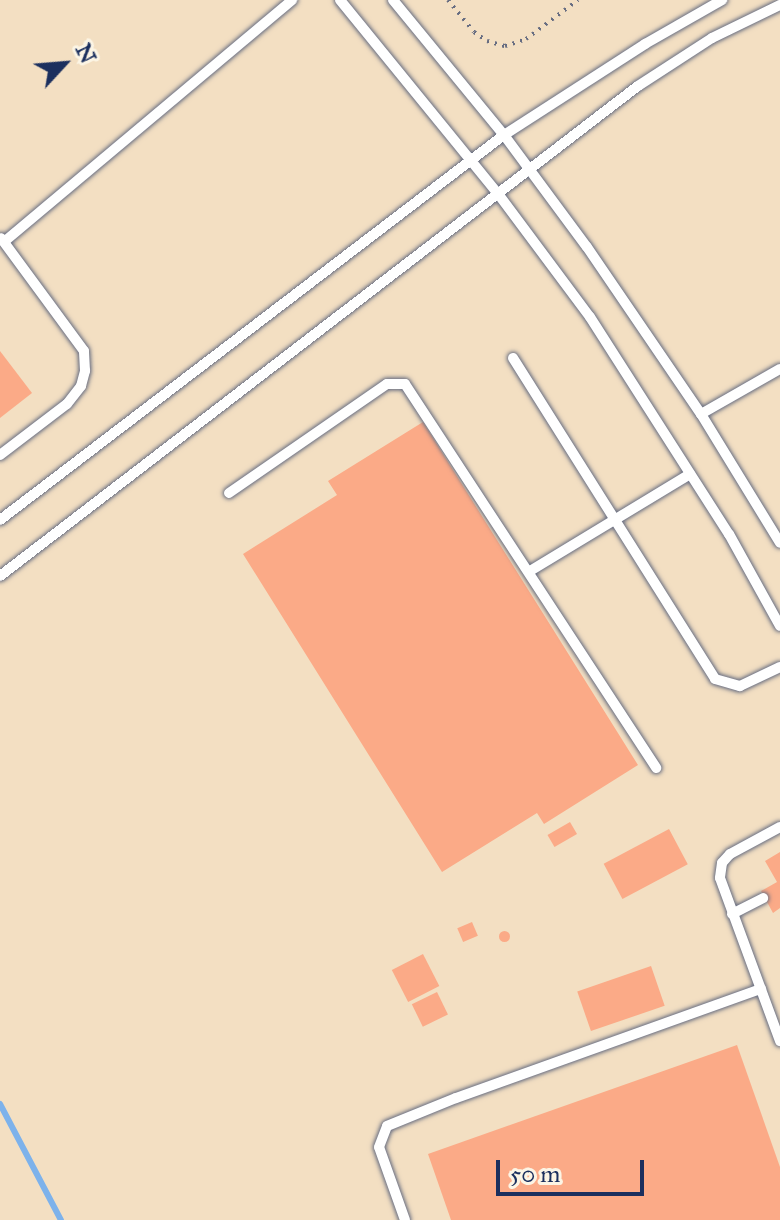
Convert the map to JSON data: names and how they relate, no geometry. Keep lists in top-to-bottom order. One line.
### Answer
{"scale_bar":"50 m","north":"top right"}
